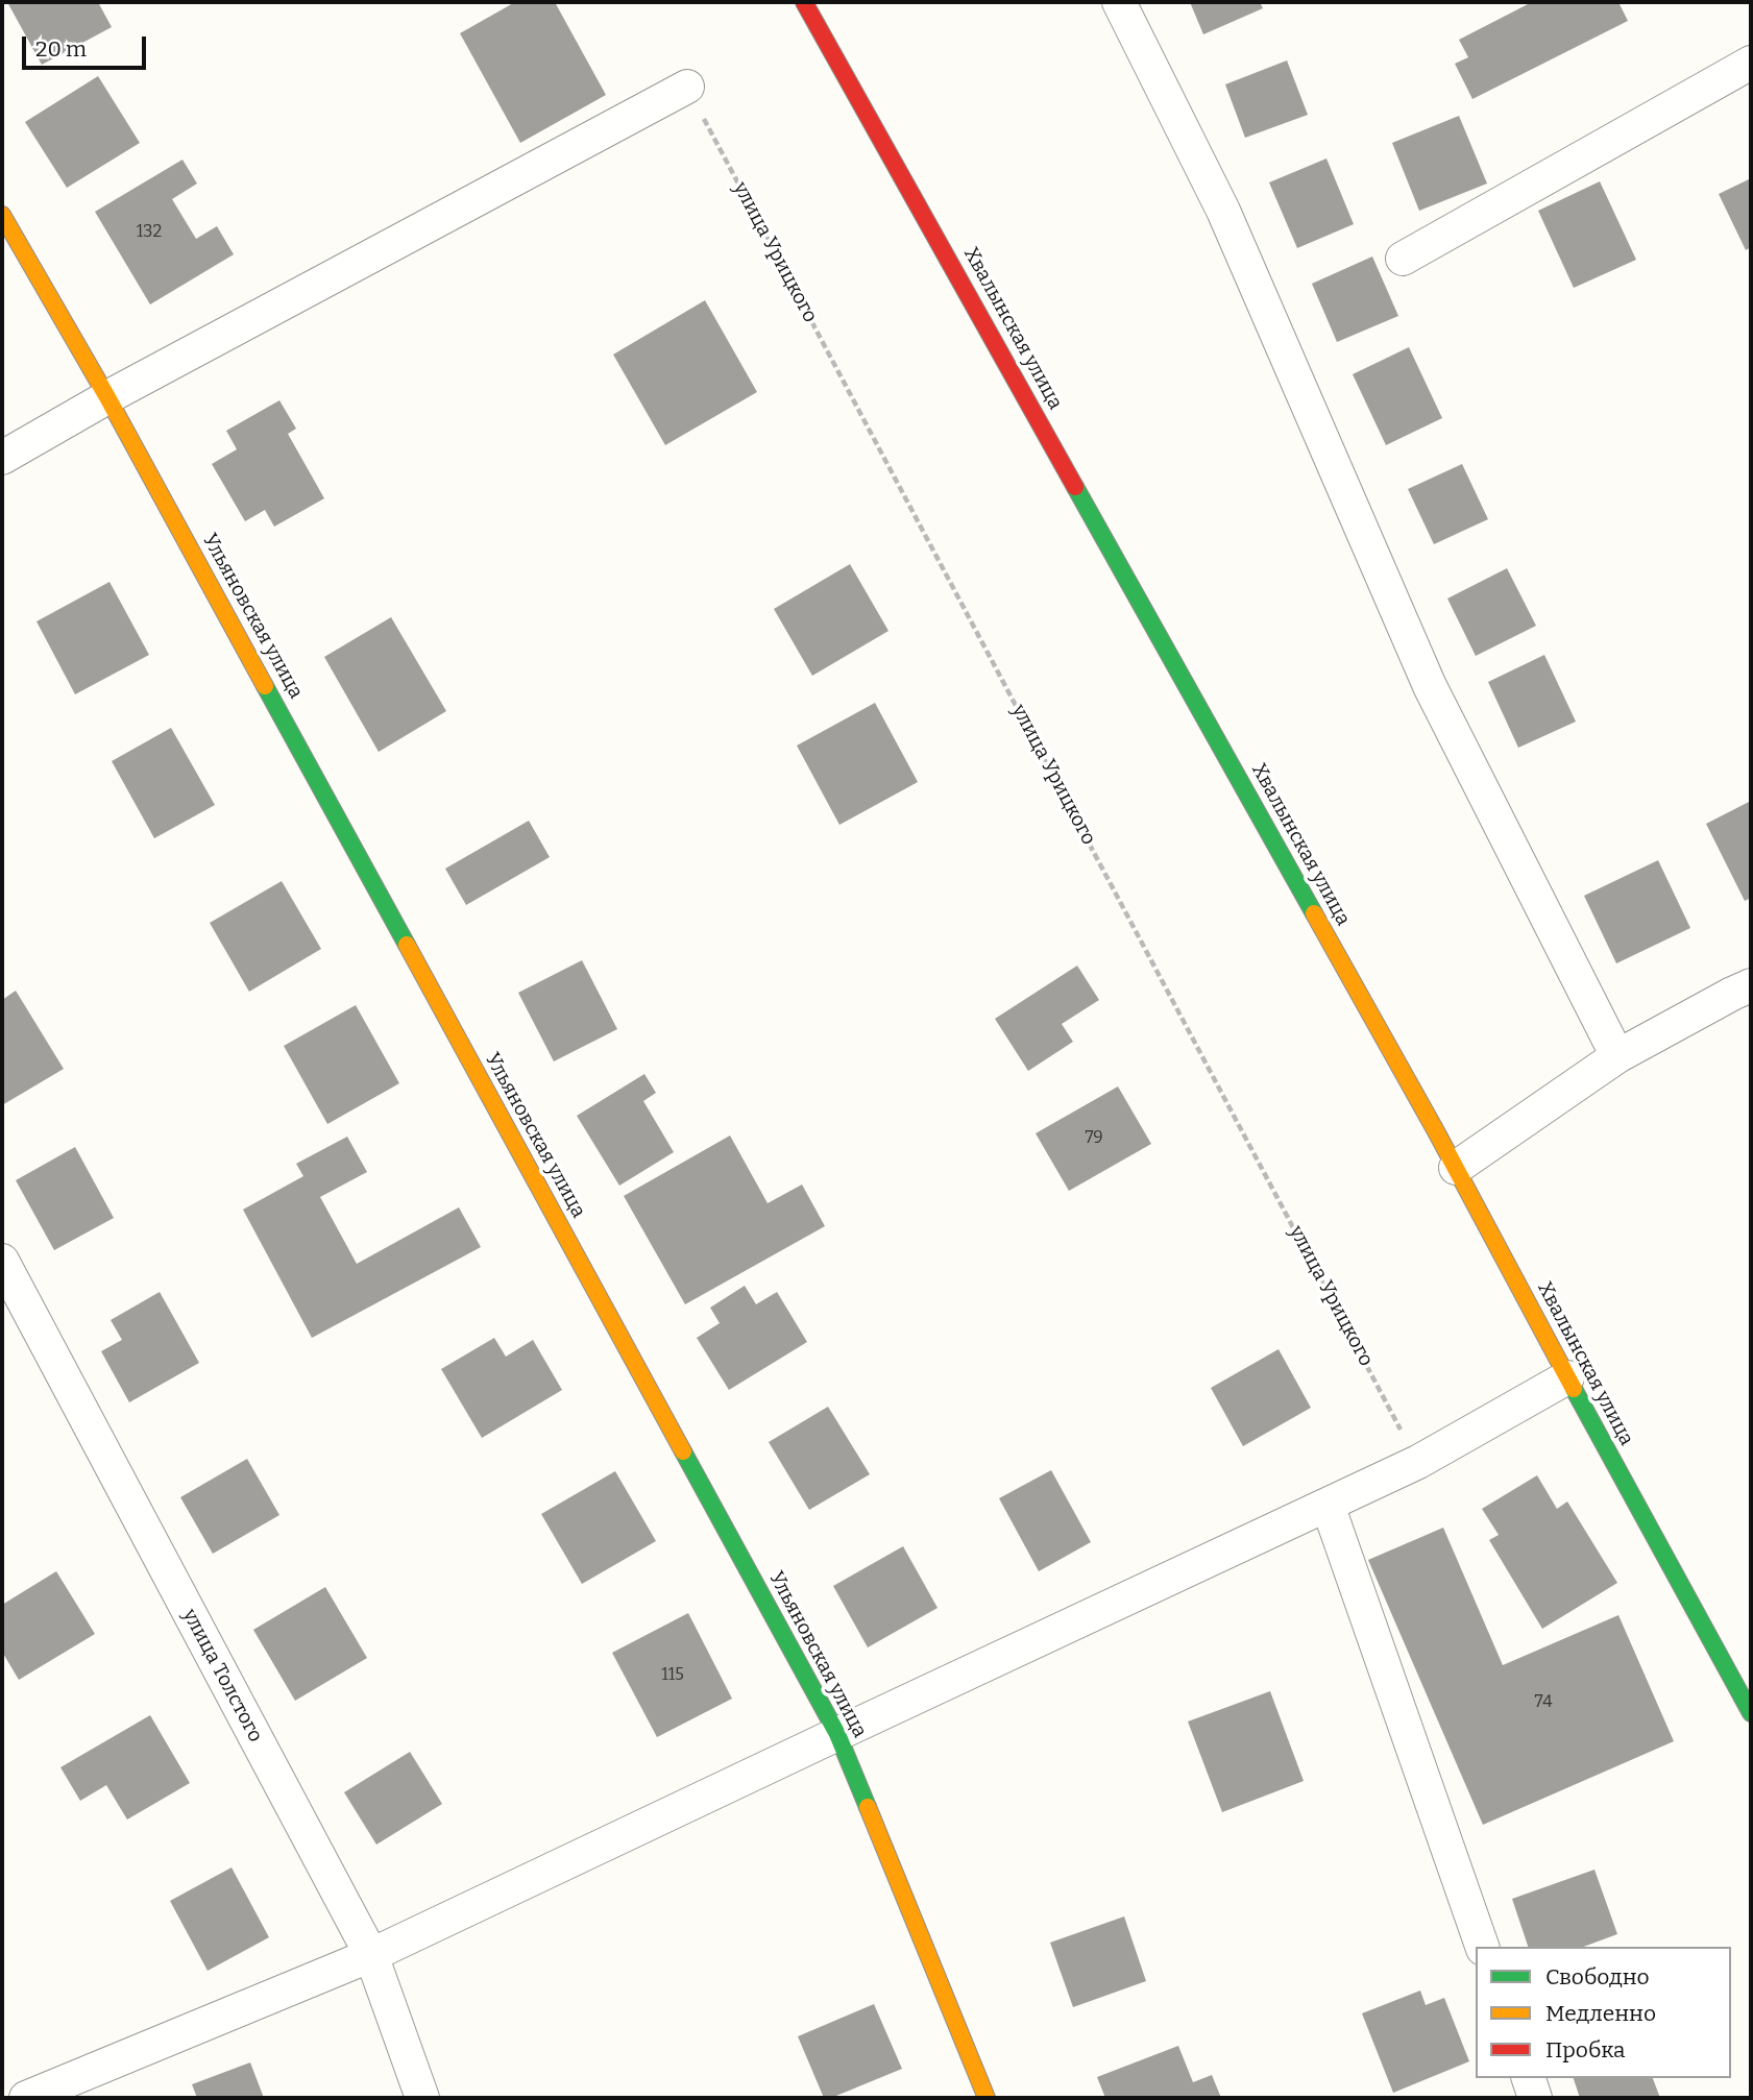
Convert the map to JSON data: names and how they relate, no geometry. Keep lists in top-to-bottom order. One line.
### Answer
{"streets":{"street":["Хвалынская улица","Ульяновская улица","улица Толстого"],"path":["улица Урицкого"]},"house_numbers":["132","79","115","74"],"legend":["Свободно","Медленно","Пробка"],"scale_bar":"20 m"}
